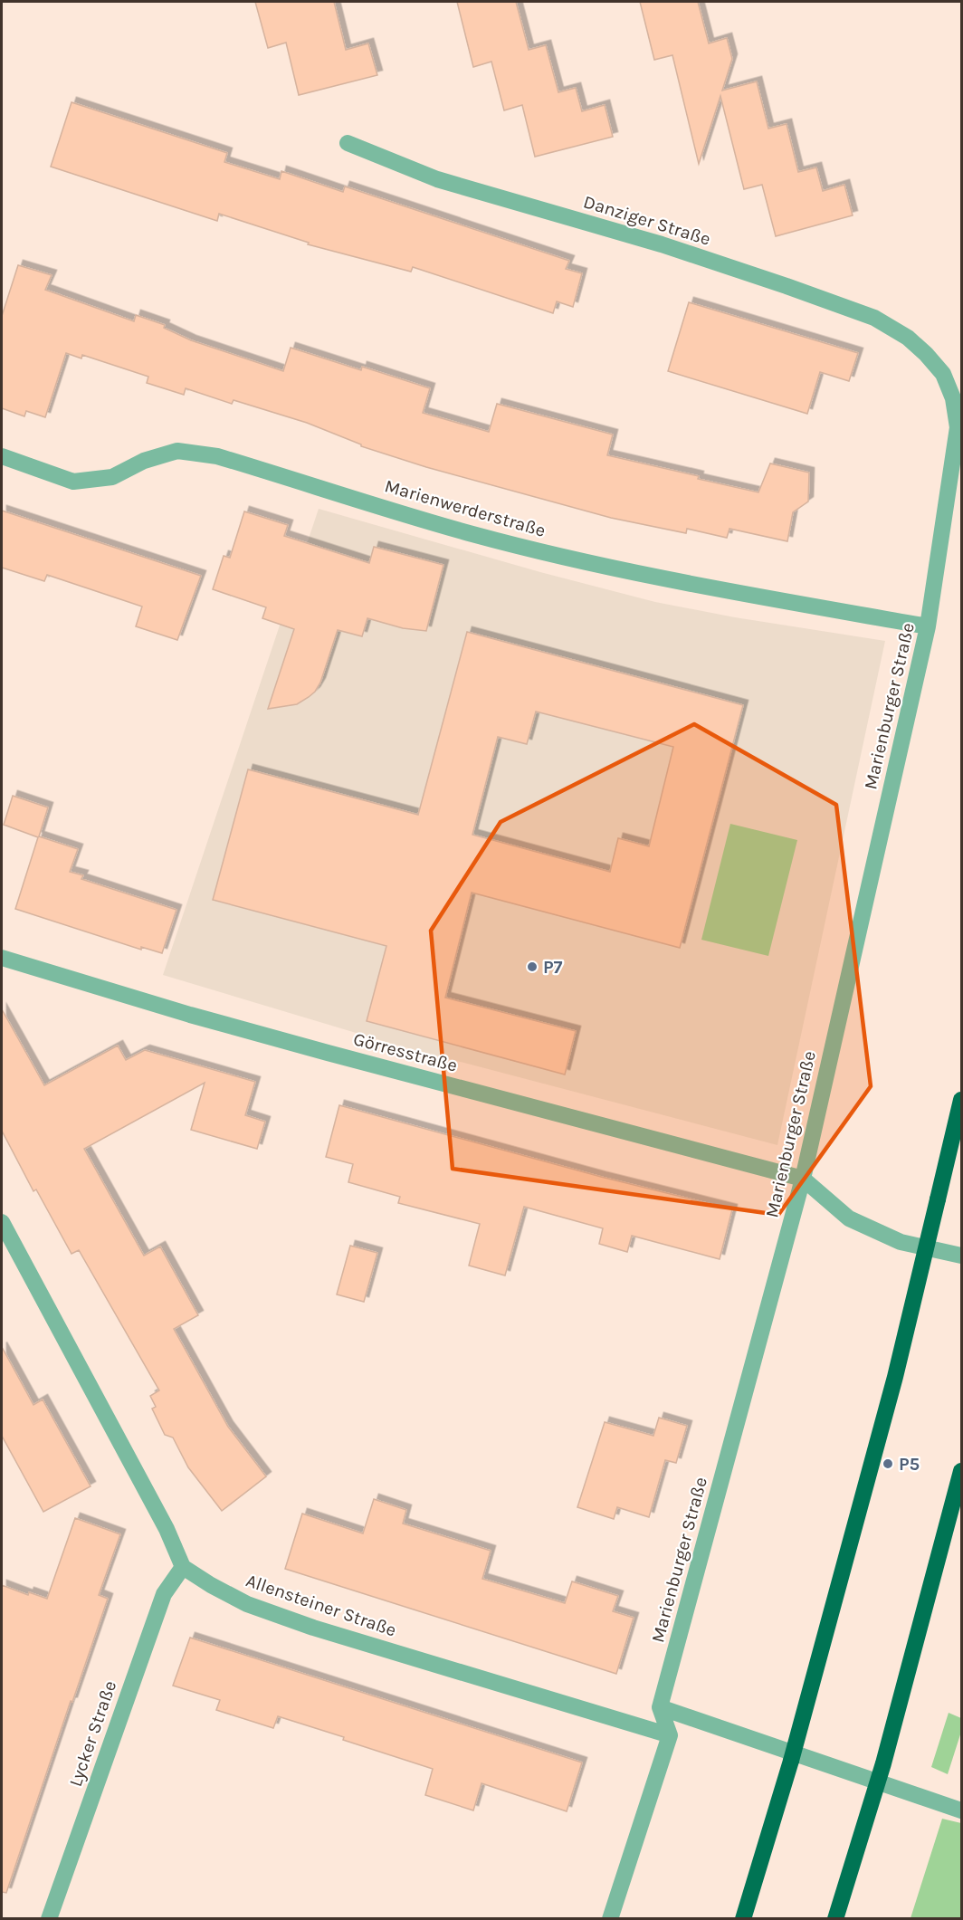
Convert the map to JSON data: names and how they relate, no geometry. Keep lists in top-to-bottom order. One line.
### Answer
{"streets":{"street":["Danziger Straße","Marienwerderstraße","Marienburger Straße","Görresstraße","Allensteiner Straße","Lycker Straße"]},"crossings":[["Danziger Straße","Marienburger Straße"],["Marienwerderstraße","Marienburger Straße"],["Marienburger Straße","Görresstraße"],["Allensteiner Straße","Lycker Straße"]],"places":["P7","P5"]}
